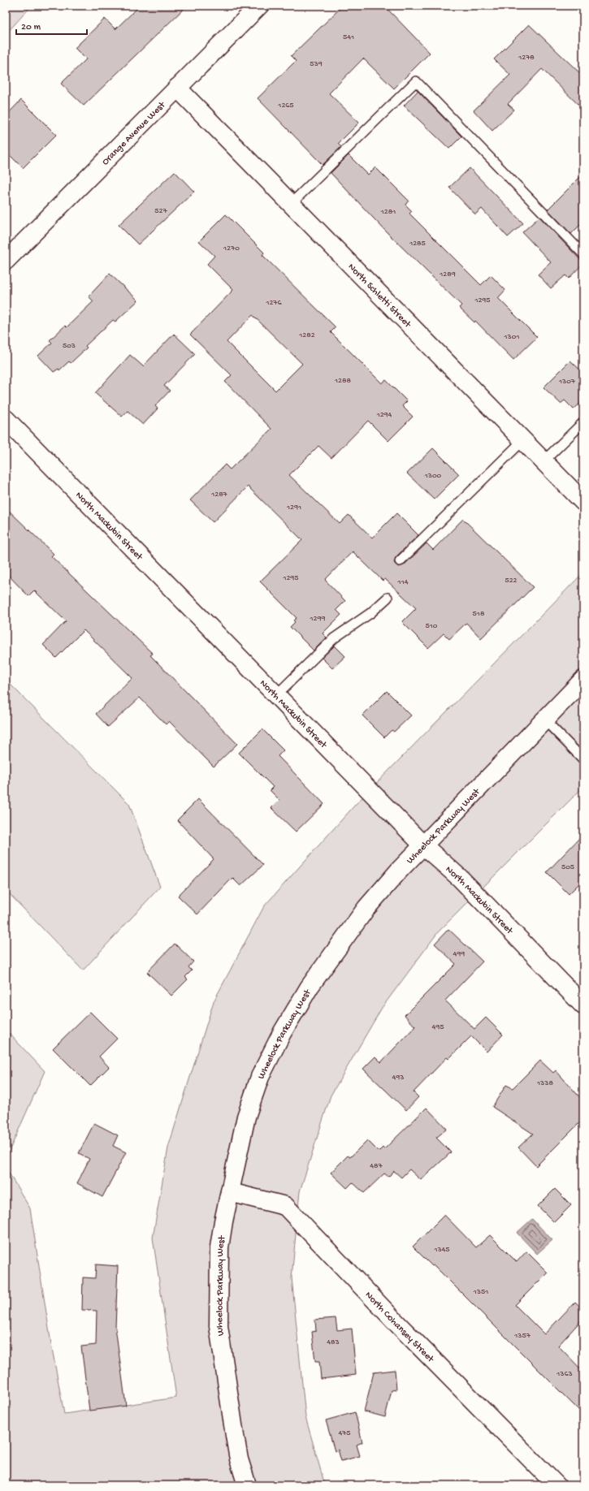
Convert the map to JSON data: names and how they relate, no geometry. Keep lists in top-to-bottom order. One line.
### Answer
{"streets":{"street":["Orange Avenue West","North Schletti Street","North Mackubin Street","Wheelock Parkway West","North Cohansey Street"]},"crossings":[["Orange Avenue West","North Schletti Street"],["North Mackubin Street","Wheelock Parkway West"],["Wheelock Parkway West","North Cohansey Street"]],"house_numbers":["541","1278","539","1265","527","1281","1285","1270","1289","1295","1276","1282","1301","503","1288","1307","1294","1300","1287","1291","1295","522","114","518","1299","510","505","499","495","493","1338","487","1345","1351","1357","483","1363","475"],"scale_bar":"20 m"}
